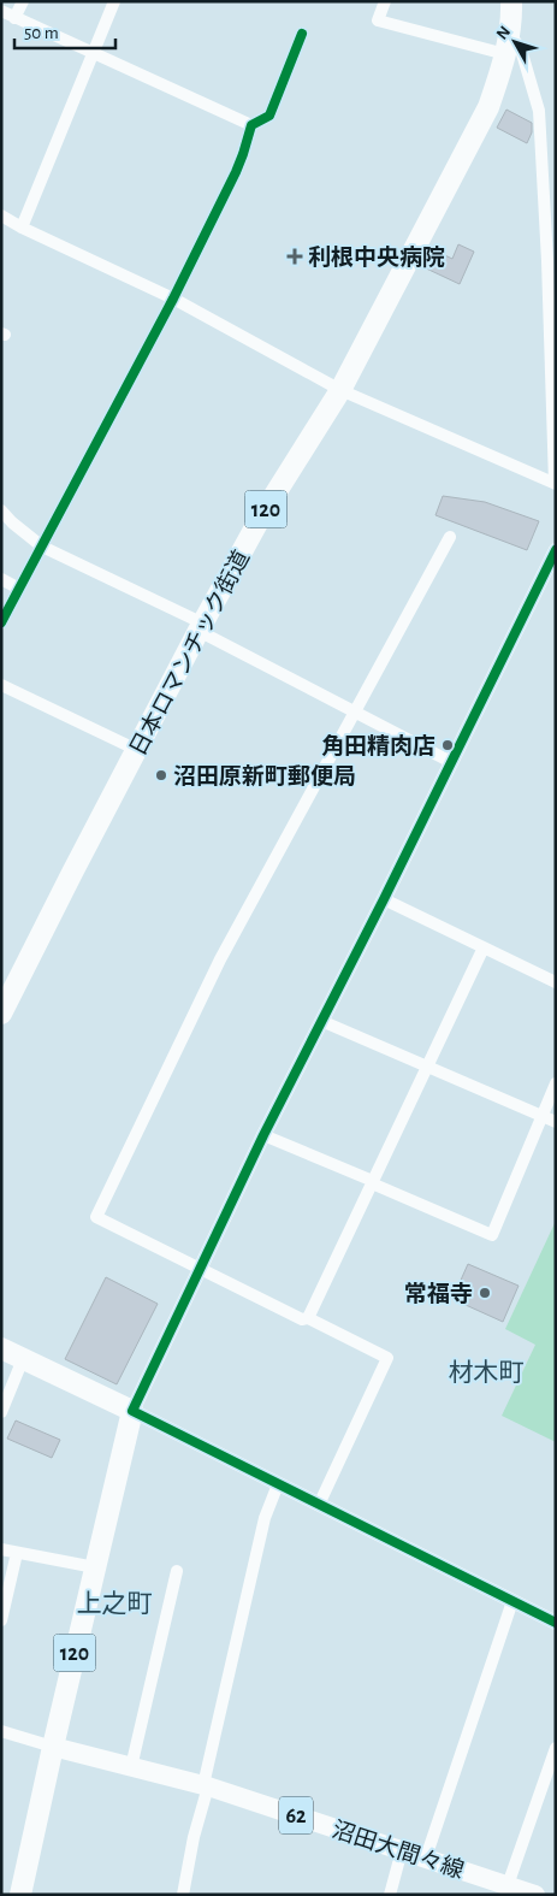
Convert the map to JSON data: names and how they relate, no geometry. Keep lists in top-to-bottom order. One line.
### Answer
{"streets":{"highway":["120","日本ロマンチック街道"],"main road":["62","沼田大間々線"]},"crossings":[["120","沼田大間々線"]],"districts":["材木町","上之町"],"places":{"health":["利根中央病院"],"other":["角田精肉店","沼田原新町郵便局","常福寺"]},"scale_bar":"50 m","north":"top left"}
